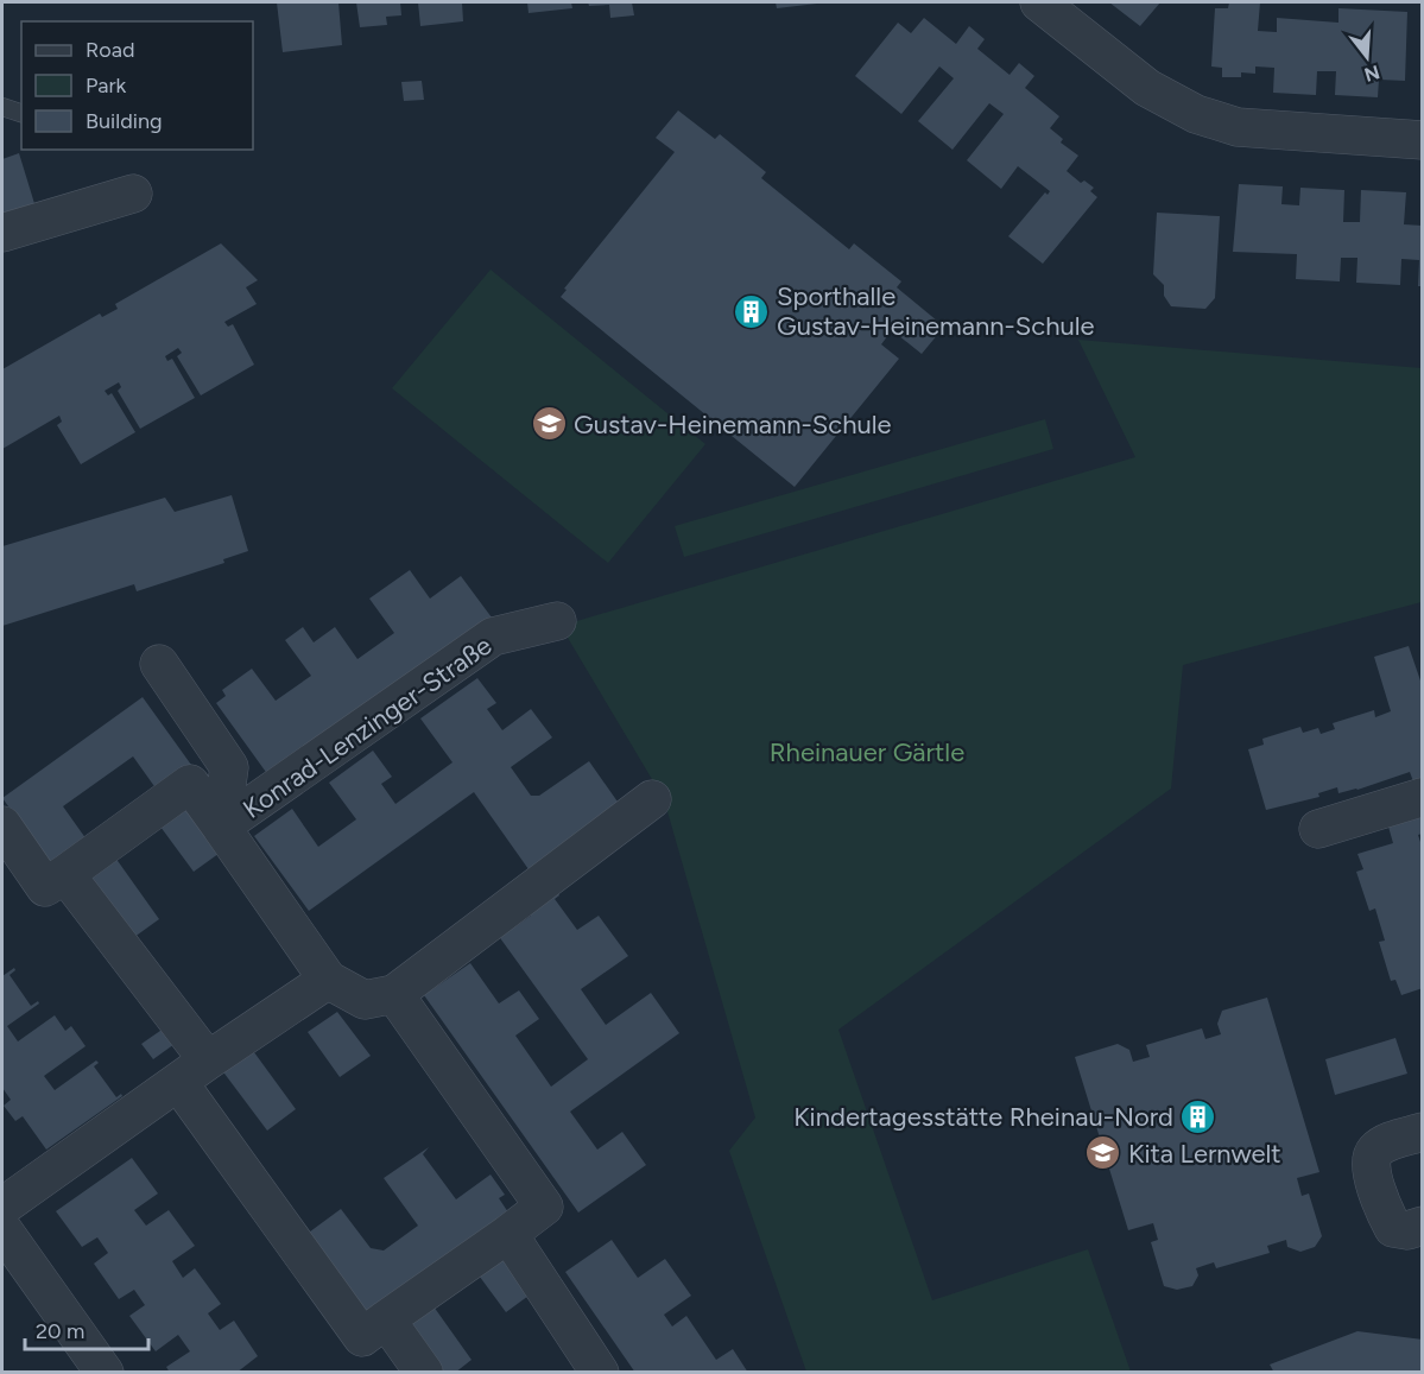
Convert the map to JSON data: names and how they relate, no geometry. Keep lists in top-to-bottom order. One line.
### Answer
{"streets":{"street":["Konrad-Lenzinger-Straße"]},"parks":["Rheinauer Gärtle"],"places":{"building":["Sporthalle Gustav-Heinemann-Schule","Kindertagesstätte Rheinau-Nord"],"school or university":["Gustav-Heinemann-Schule","Kita Lernwelt"]},"legend":["Road","Park","Building"],"scale_bar":"20 m","north":"bottom"}
